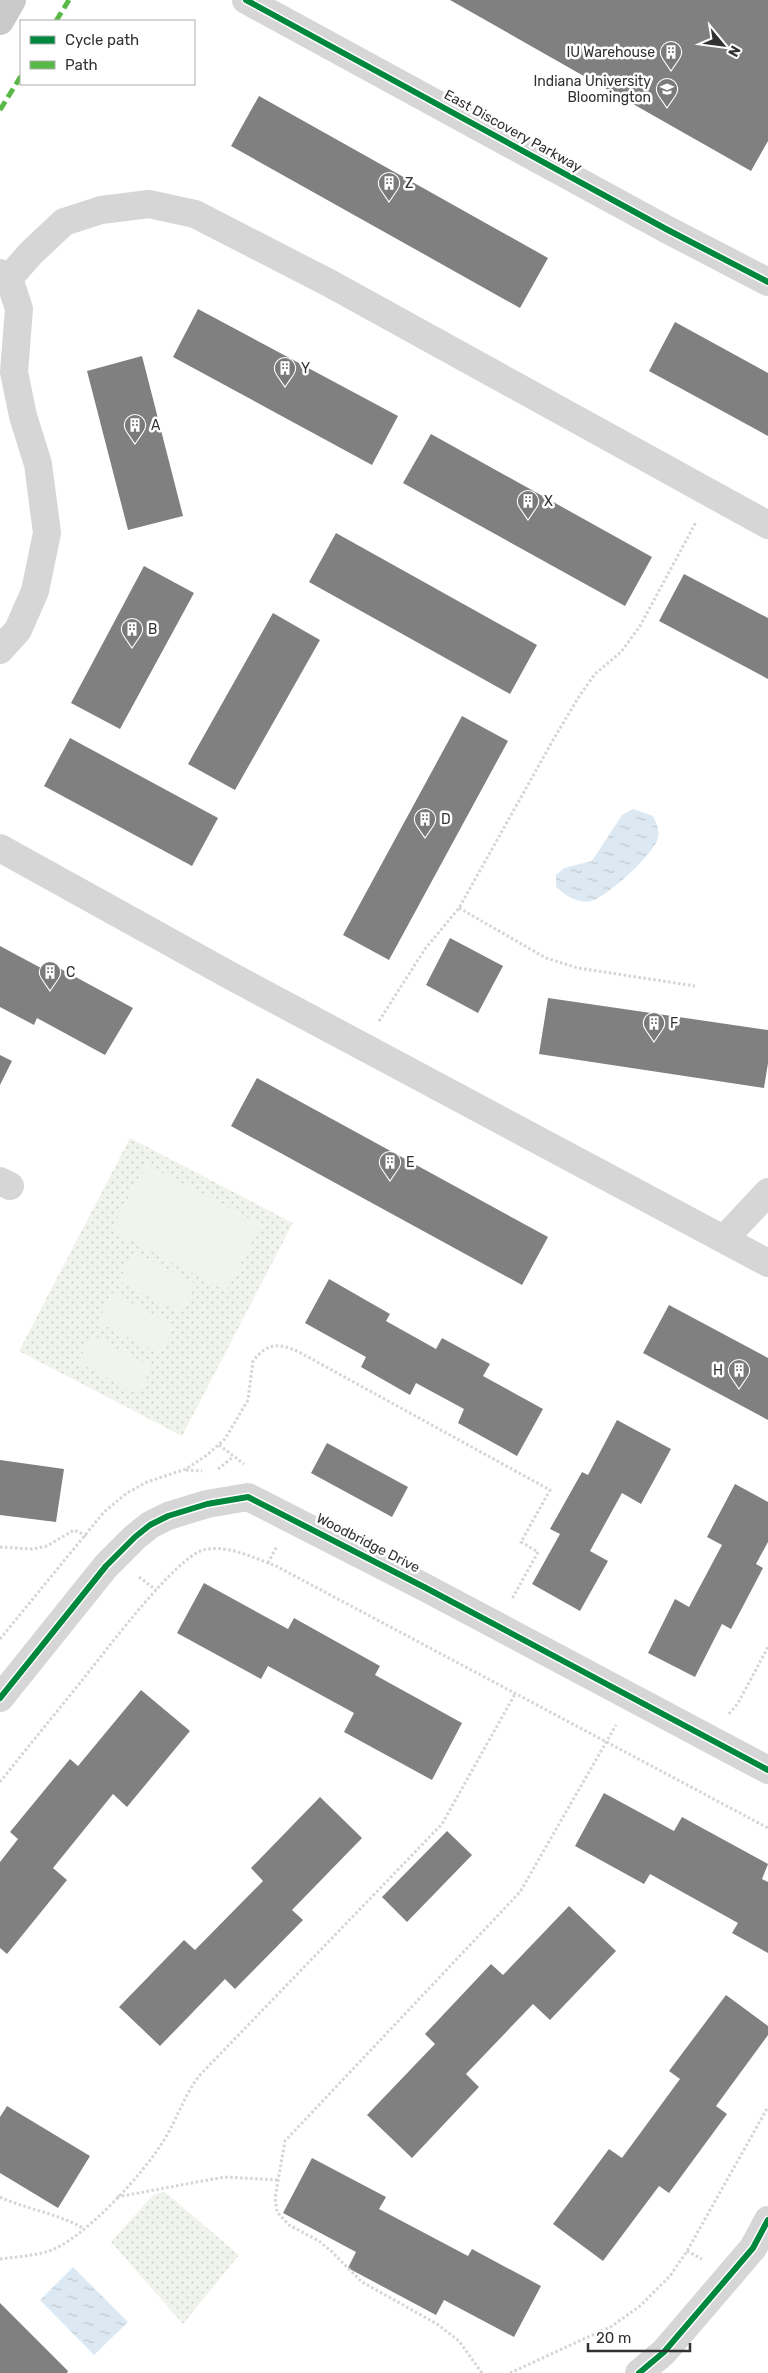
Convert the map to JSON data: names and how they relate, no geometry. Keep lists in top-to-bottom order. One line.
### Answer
{"streets":{"street":["East Discovery Parkway","Woodbridge Drive"]},"places":{"building":["IU Warehouse","Z","Y","A","X","B","D","C","F","E","H"],"school or university":["Indiana University Bloomington"]},"legend":["Cycle path","Path"],"scale_bar":"20 m","north":"bottom right"}
